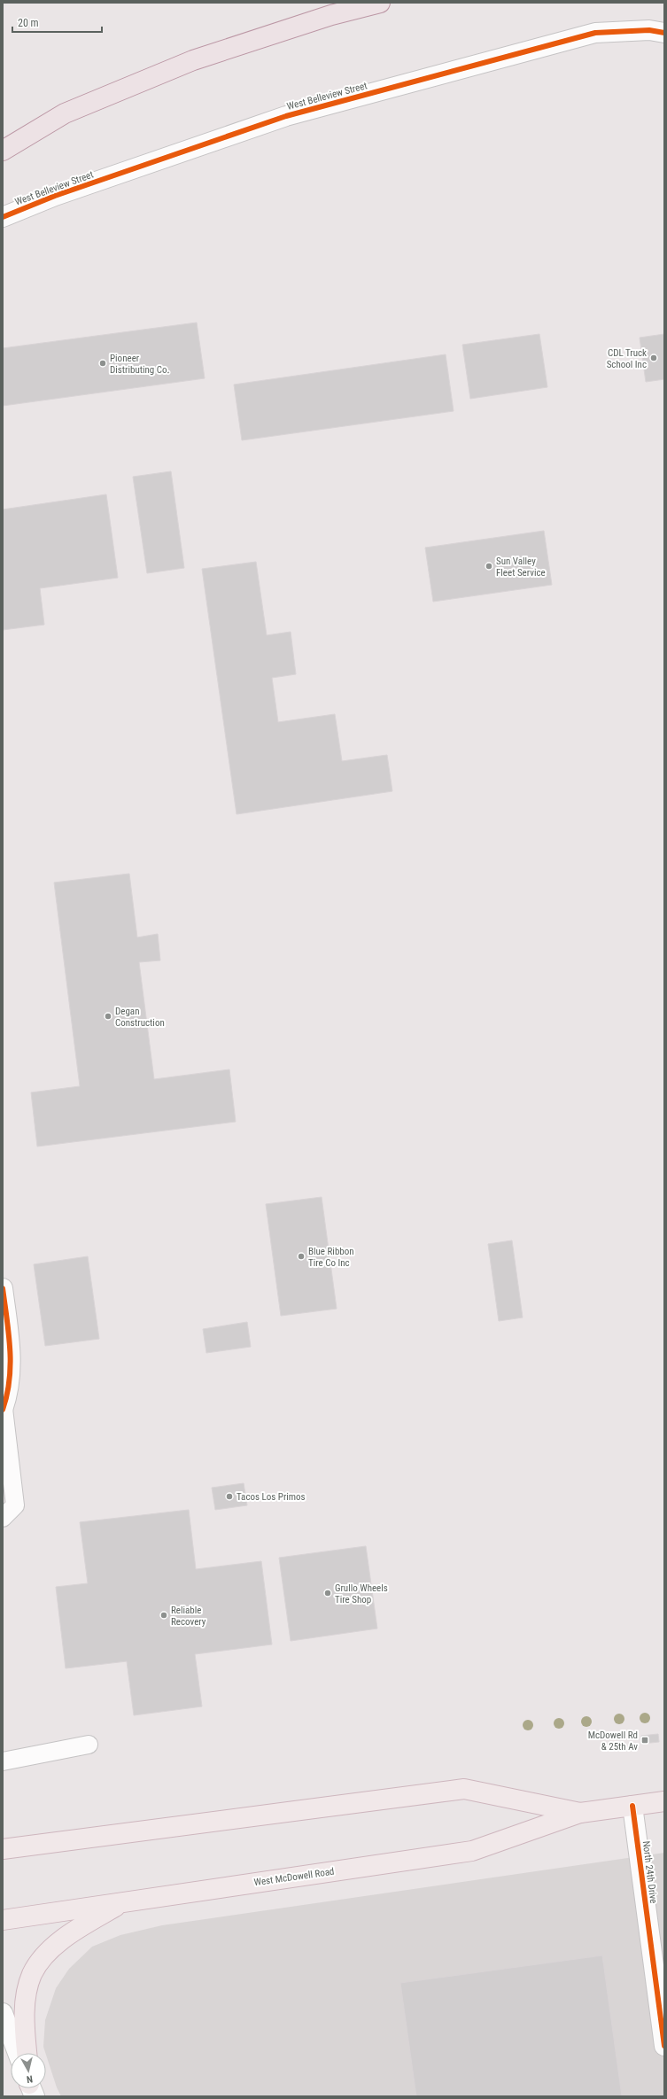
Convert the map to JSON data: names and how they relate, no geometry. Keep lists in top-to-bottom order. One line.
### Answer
{"streets":{"main road":["West McDowell Road"],"street":["West Belleview Street","North 24th Drive"]},"crossings":[["North 24th Drive","West McDowell Road"]],"places":{"other":["CDL Truck School Inc","Pioneer Distributing Co.","Sun Valley Fleet Service","Degan Construction","Blue Ribbon Tire Co Inc","Tacos Los Primos","Grullo Wheels Tire Shop","Reliable Recovery"],"transit":["McDowell Rd & 25th Av"]},"scale_bar":"20 m","north":"bottom"}
